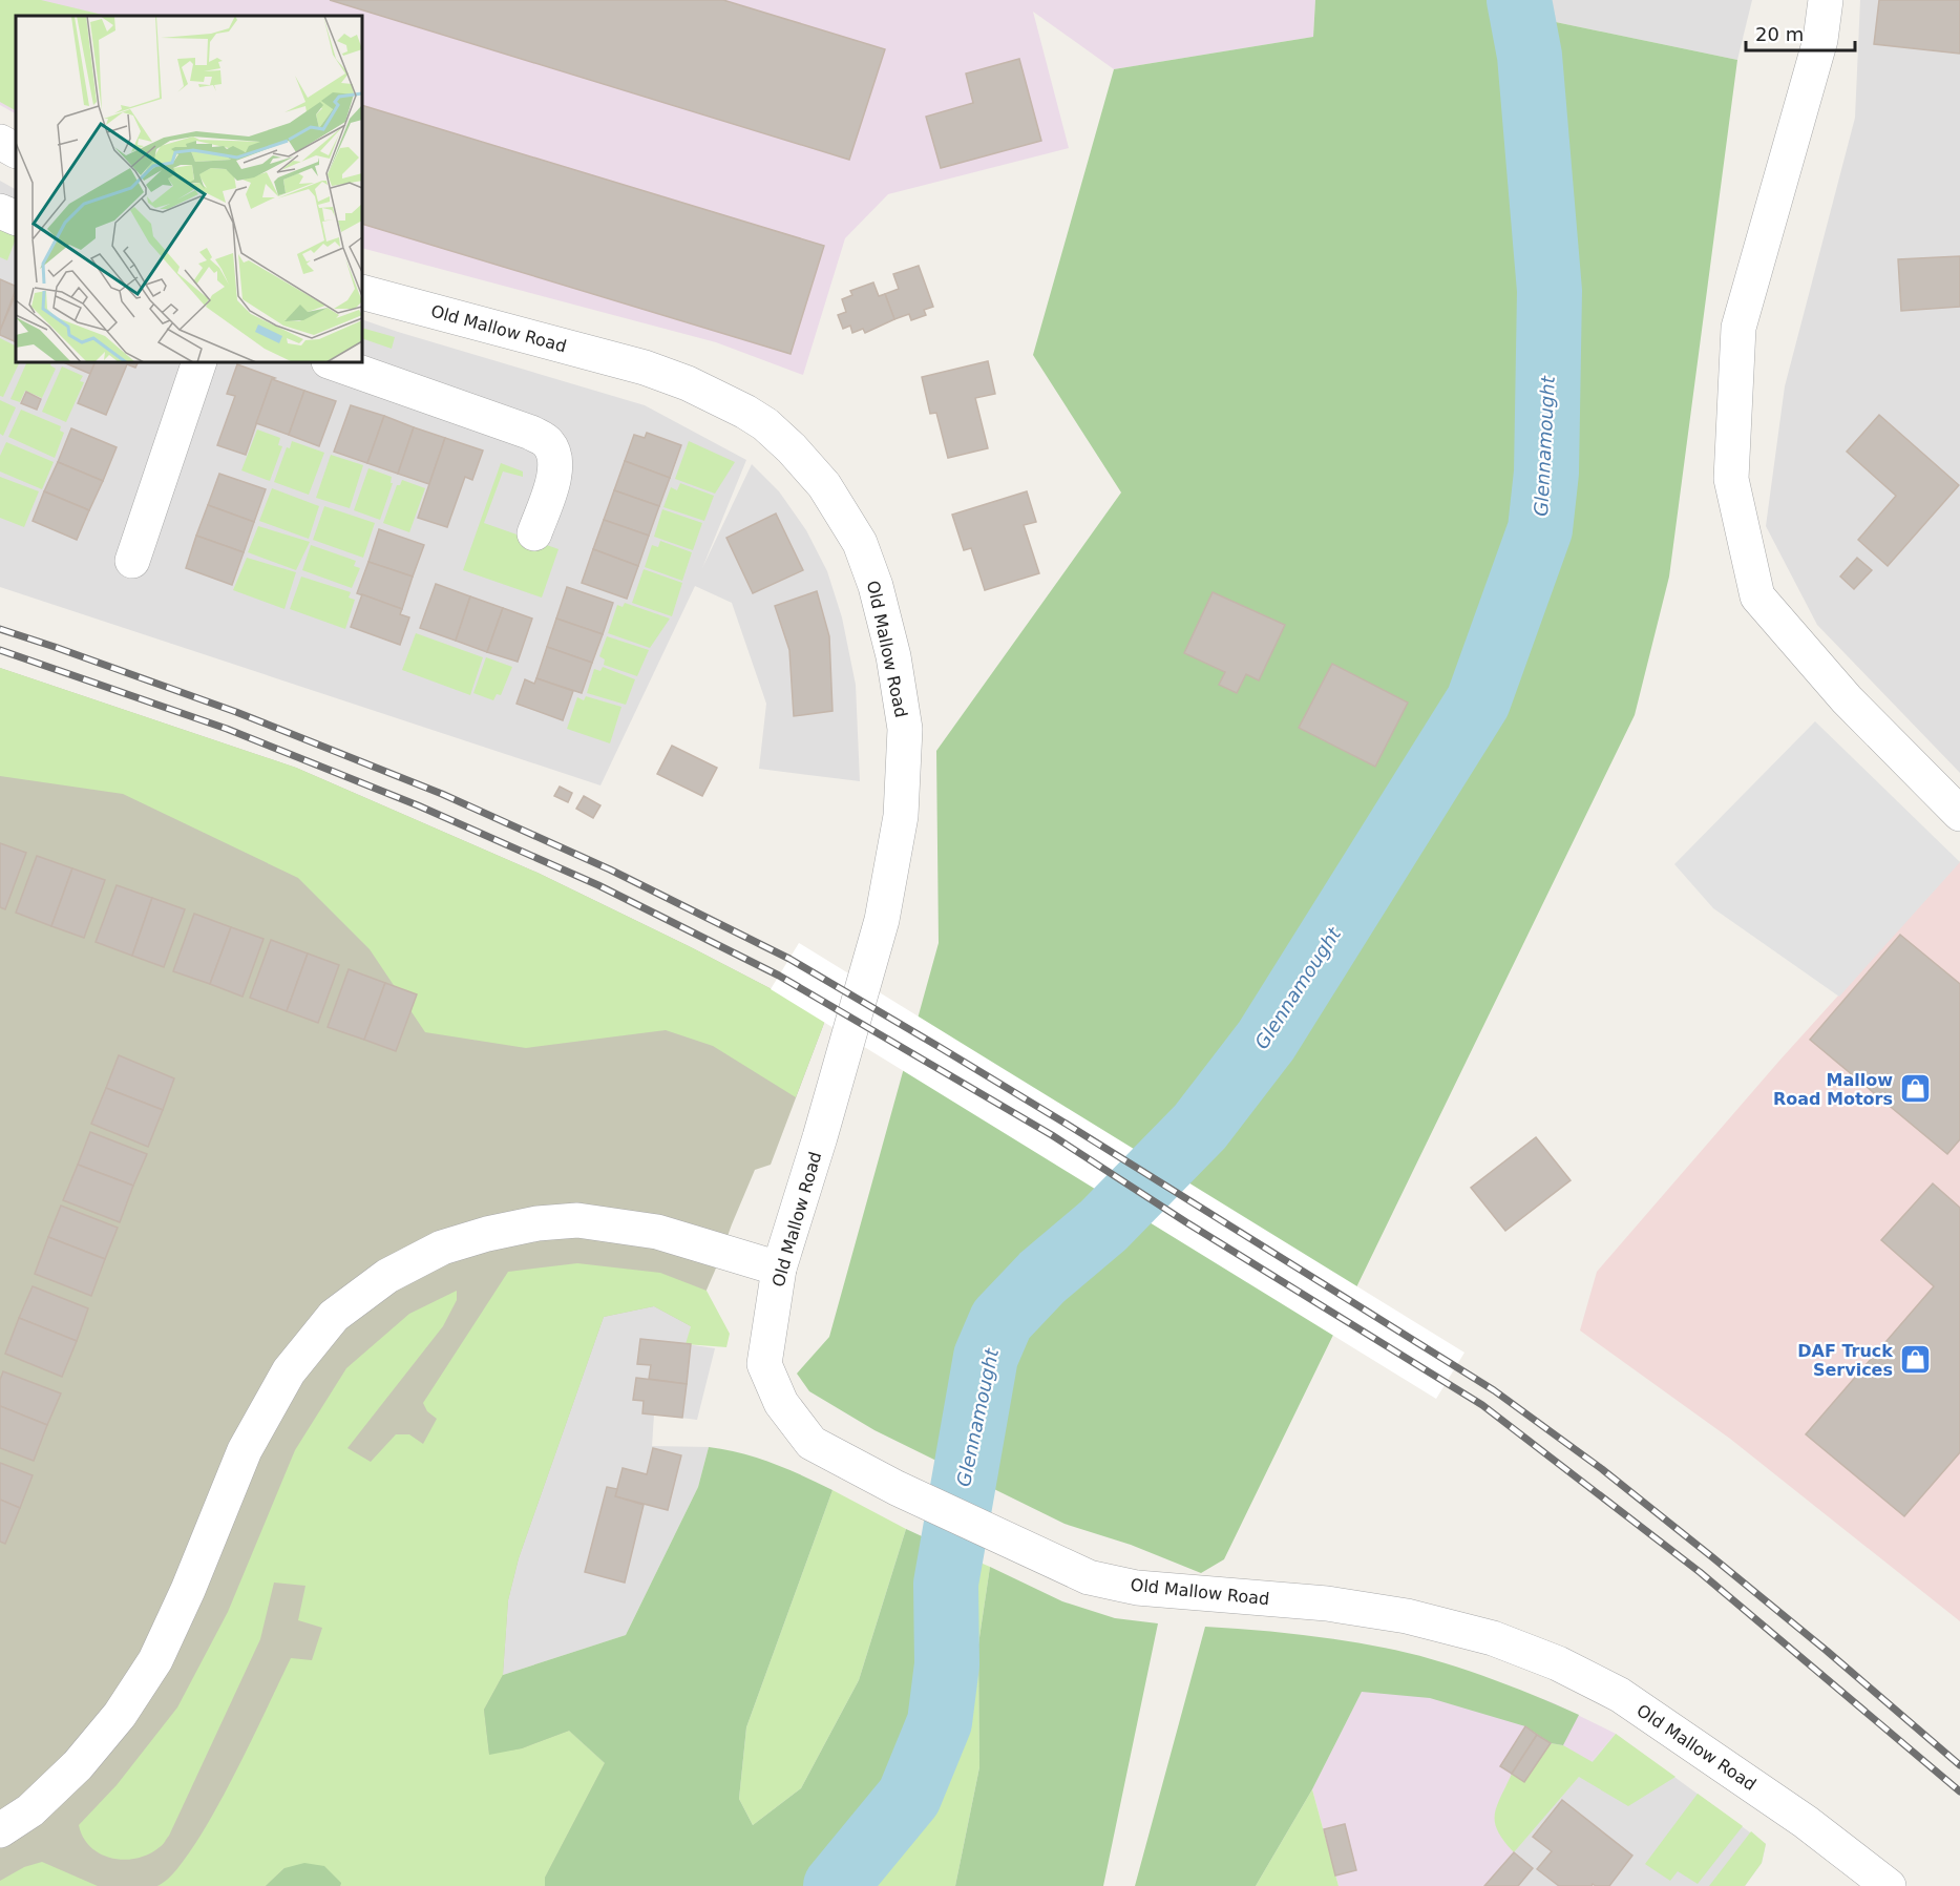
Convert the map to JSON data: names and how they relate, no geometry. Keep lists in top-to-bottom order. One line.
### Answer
{"streets":{"street":["Old Mallow Road"]},"water":["Glennamought"],"places":{"shop":["Mallow Road Motors","DAF Truck Services"]},"scale_bar":"20 m"}
